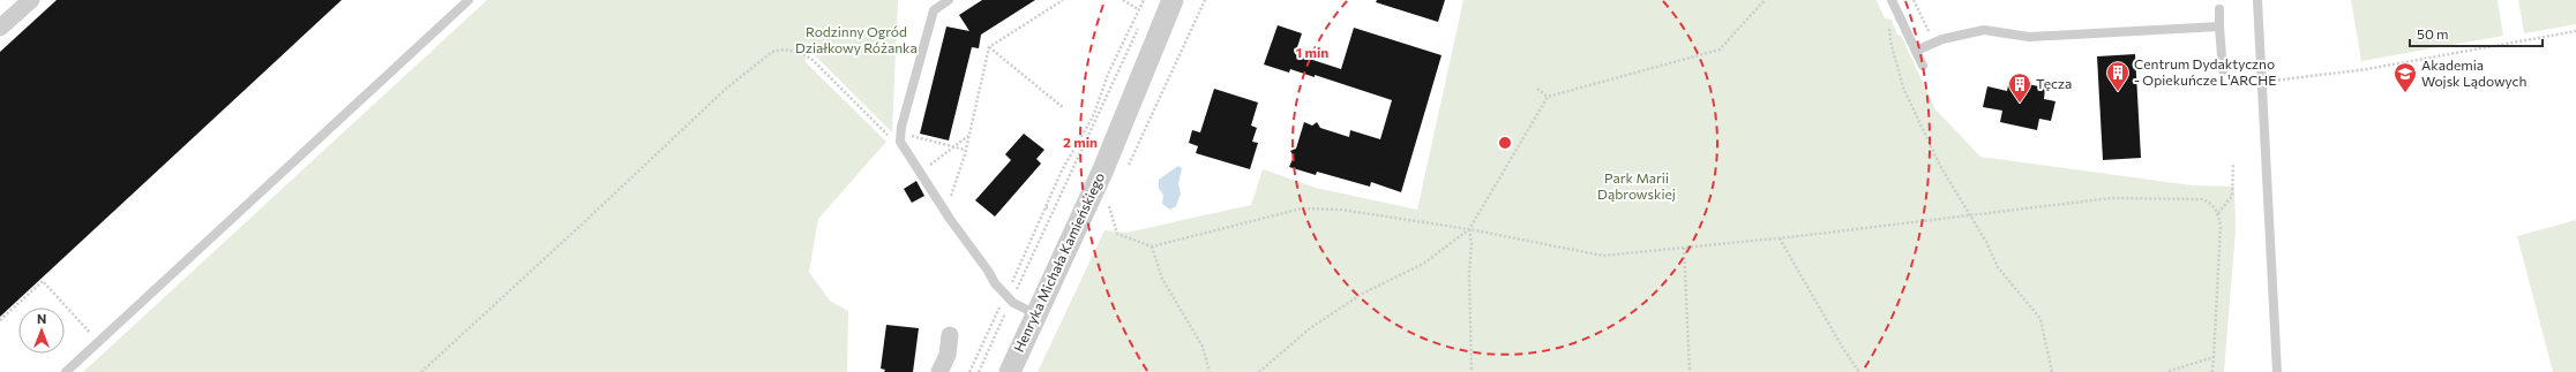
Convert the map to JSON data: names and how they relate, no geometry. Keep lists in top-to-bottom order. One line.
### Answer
{"streets":{"street":["Henryka Michała Kamieńskiego"]},"parks":["Rodzinny Ogród Działkowy Różanka","Park Marii Dąbrowskiej"],"places":{"building":["Centrum Dydaktyczno - Opiekuńcze L'ARCHE","Tęcza"],"school or university":["Akademia Wojsk Lądowych"]},"scale_bar":"50 m","north":"top","rings":["1 min","2 min"]}
